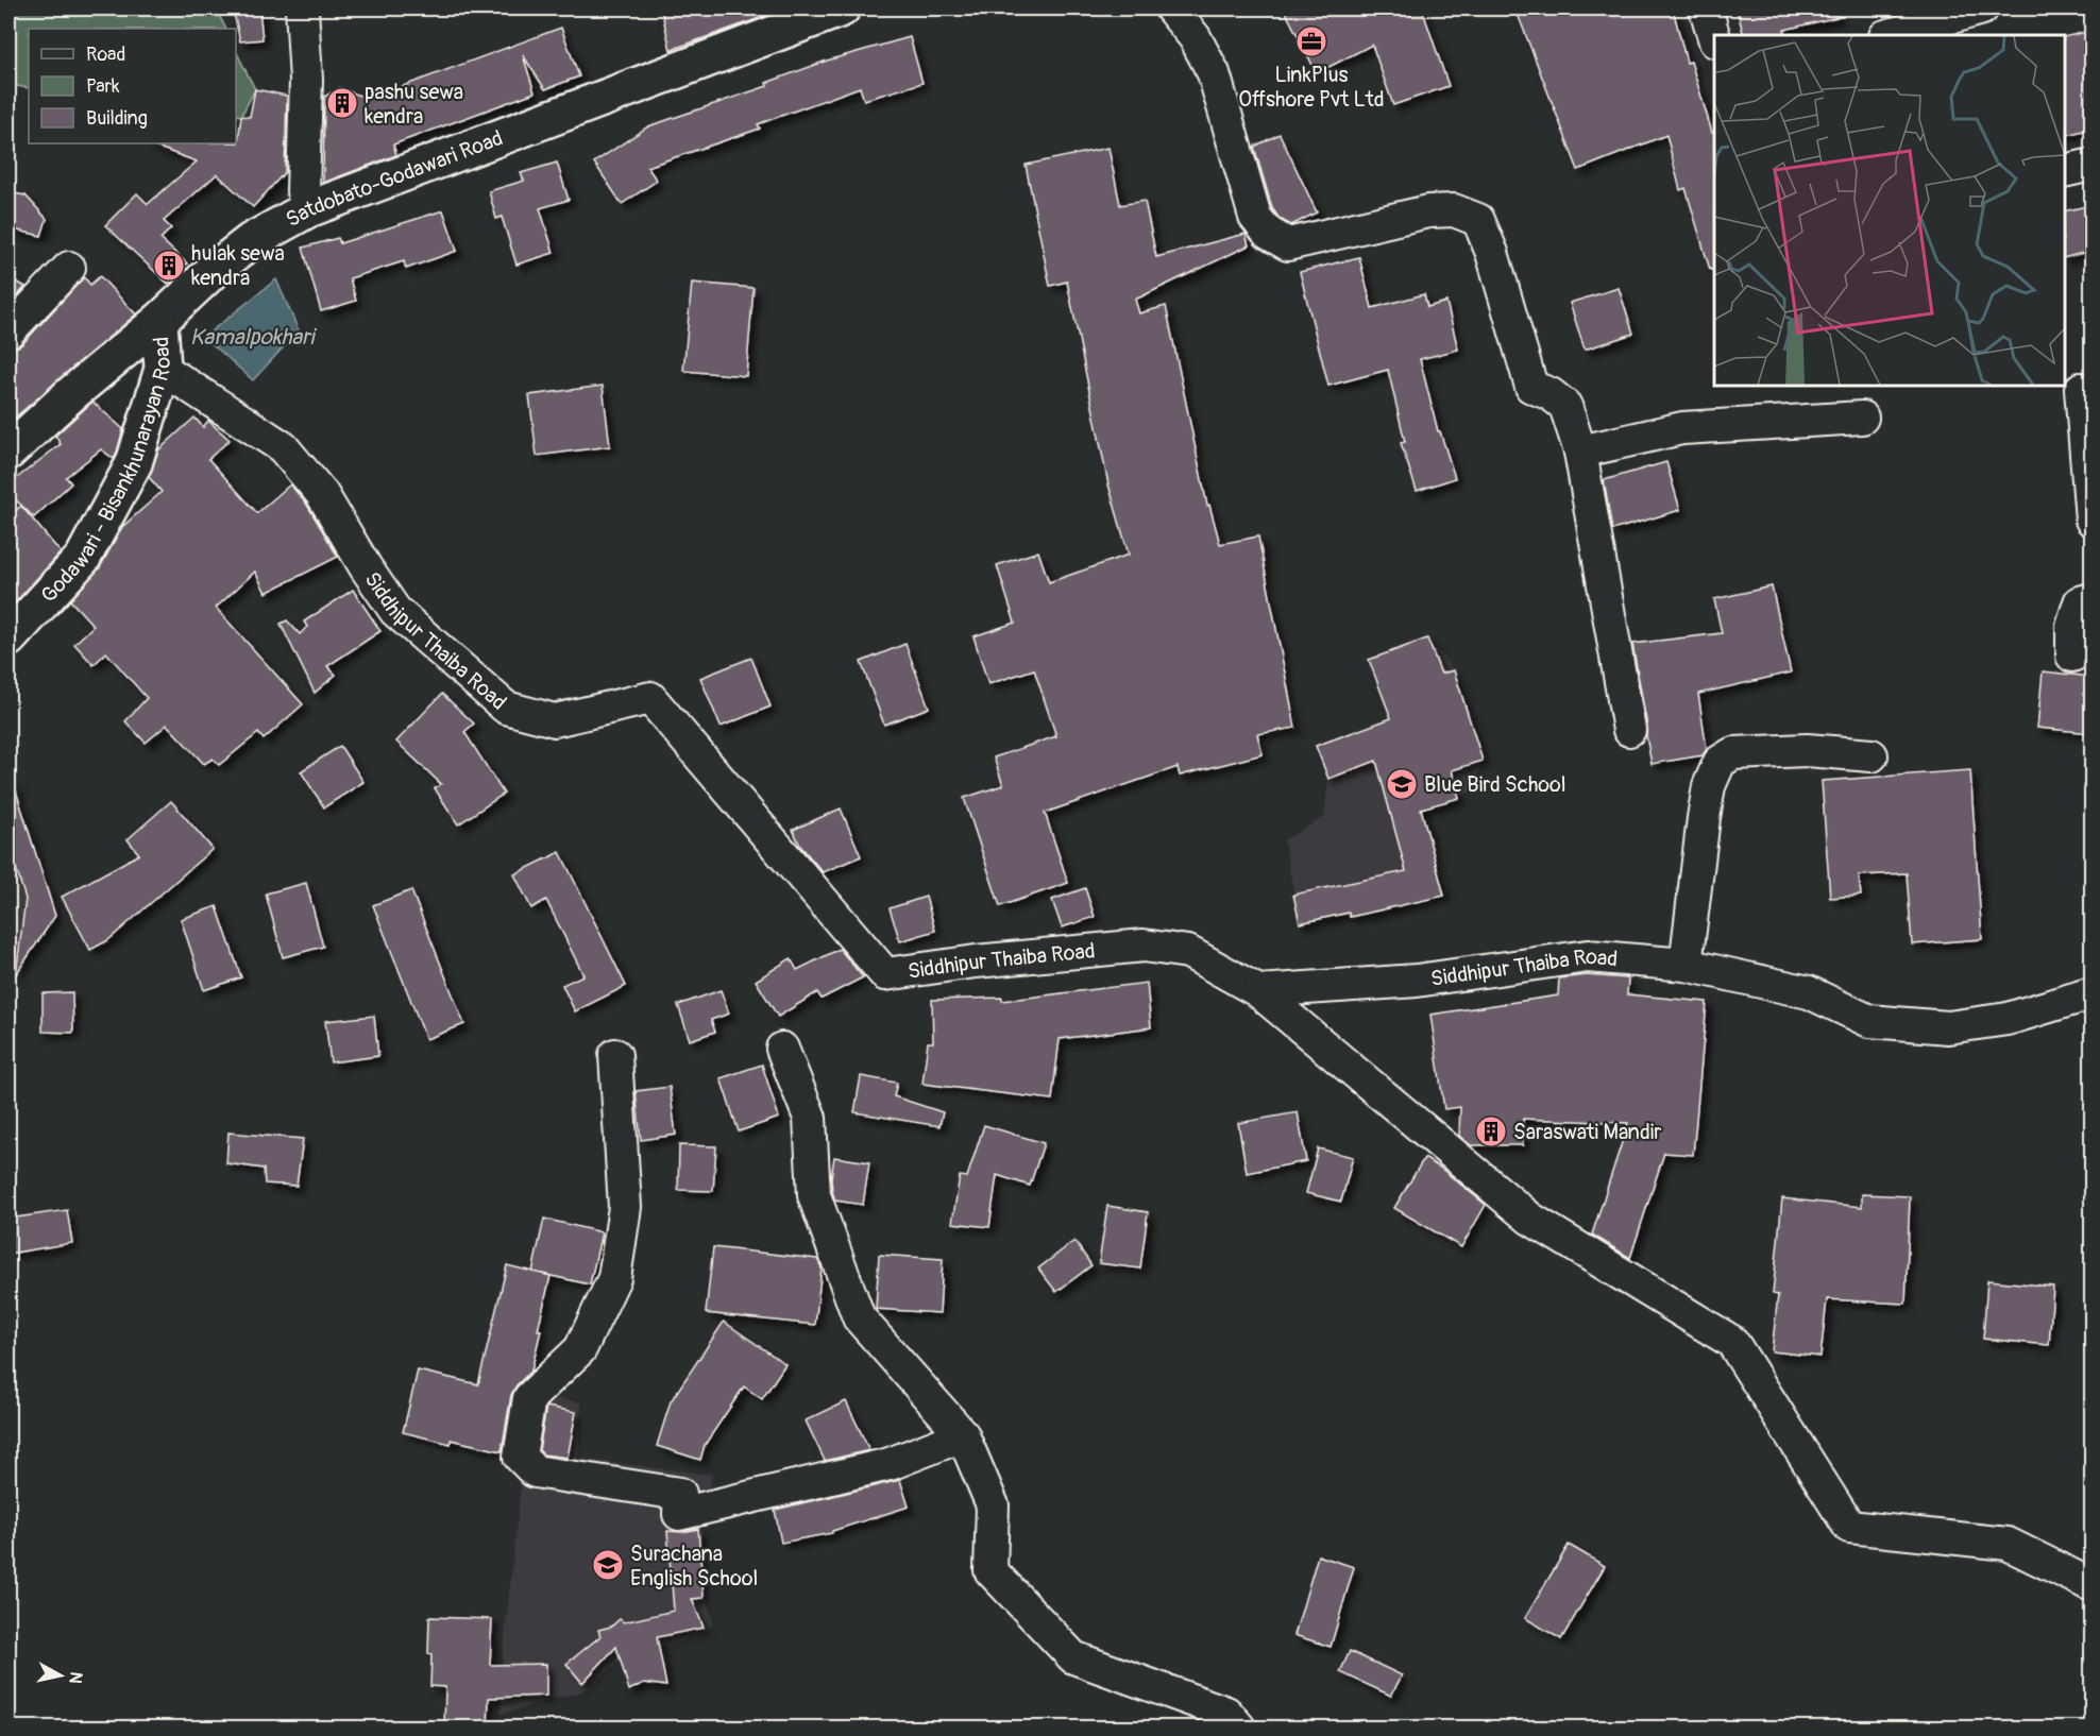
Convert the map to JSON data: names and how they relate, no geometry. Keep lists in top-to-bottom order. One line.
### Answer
{"streets":{"street":["Satdobato-Godawari Road","Godawari - Bisankhunarayan Road","Siddhipur Thaiba Road"]},"crossings":[["Satdobato-Godawari Road","Godawari - Bisankhunarayan Road"],["Godawari - Bisankhunarayan Road","Siddhipur Thaiba Road"]],"water":["Kamalpokhari"],"places":{"office":["LinkPlus Offshore Pvt Ltd"],"building":["pashu sewa kendra","hulak sewa kendra","Saraswati Mandir"],"school or university":["Blue Bird School","Surachana English School"]},"legend":["Road","Park","Building"],"north":"right"}
